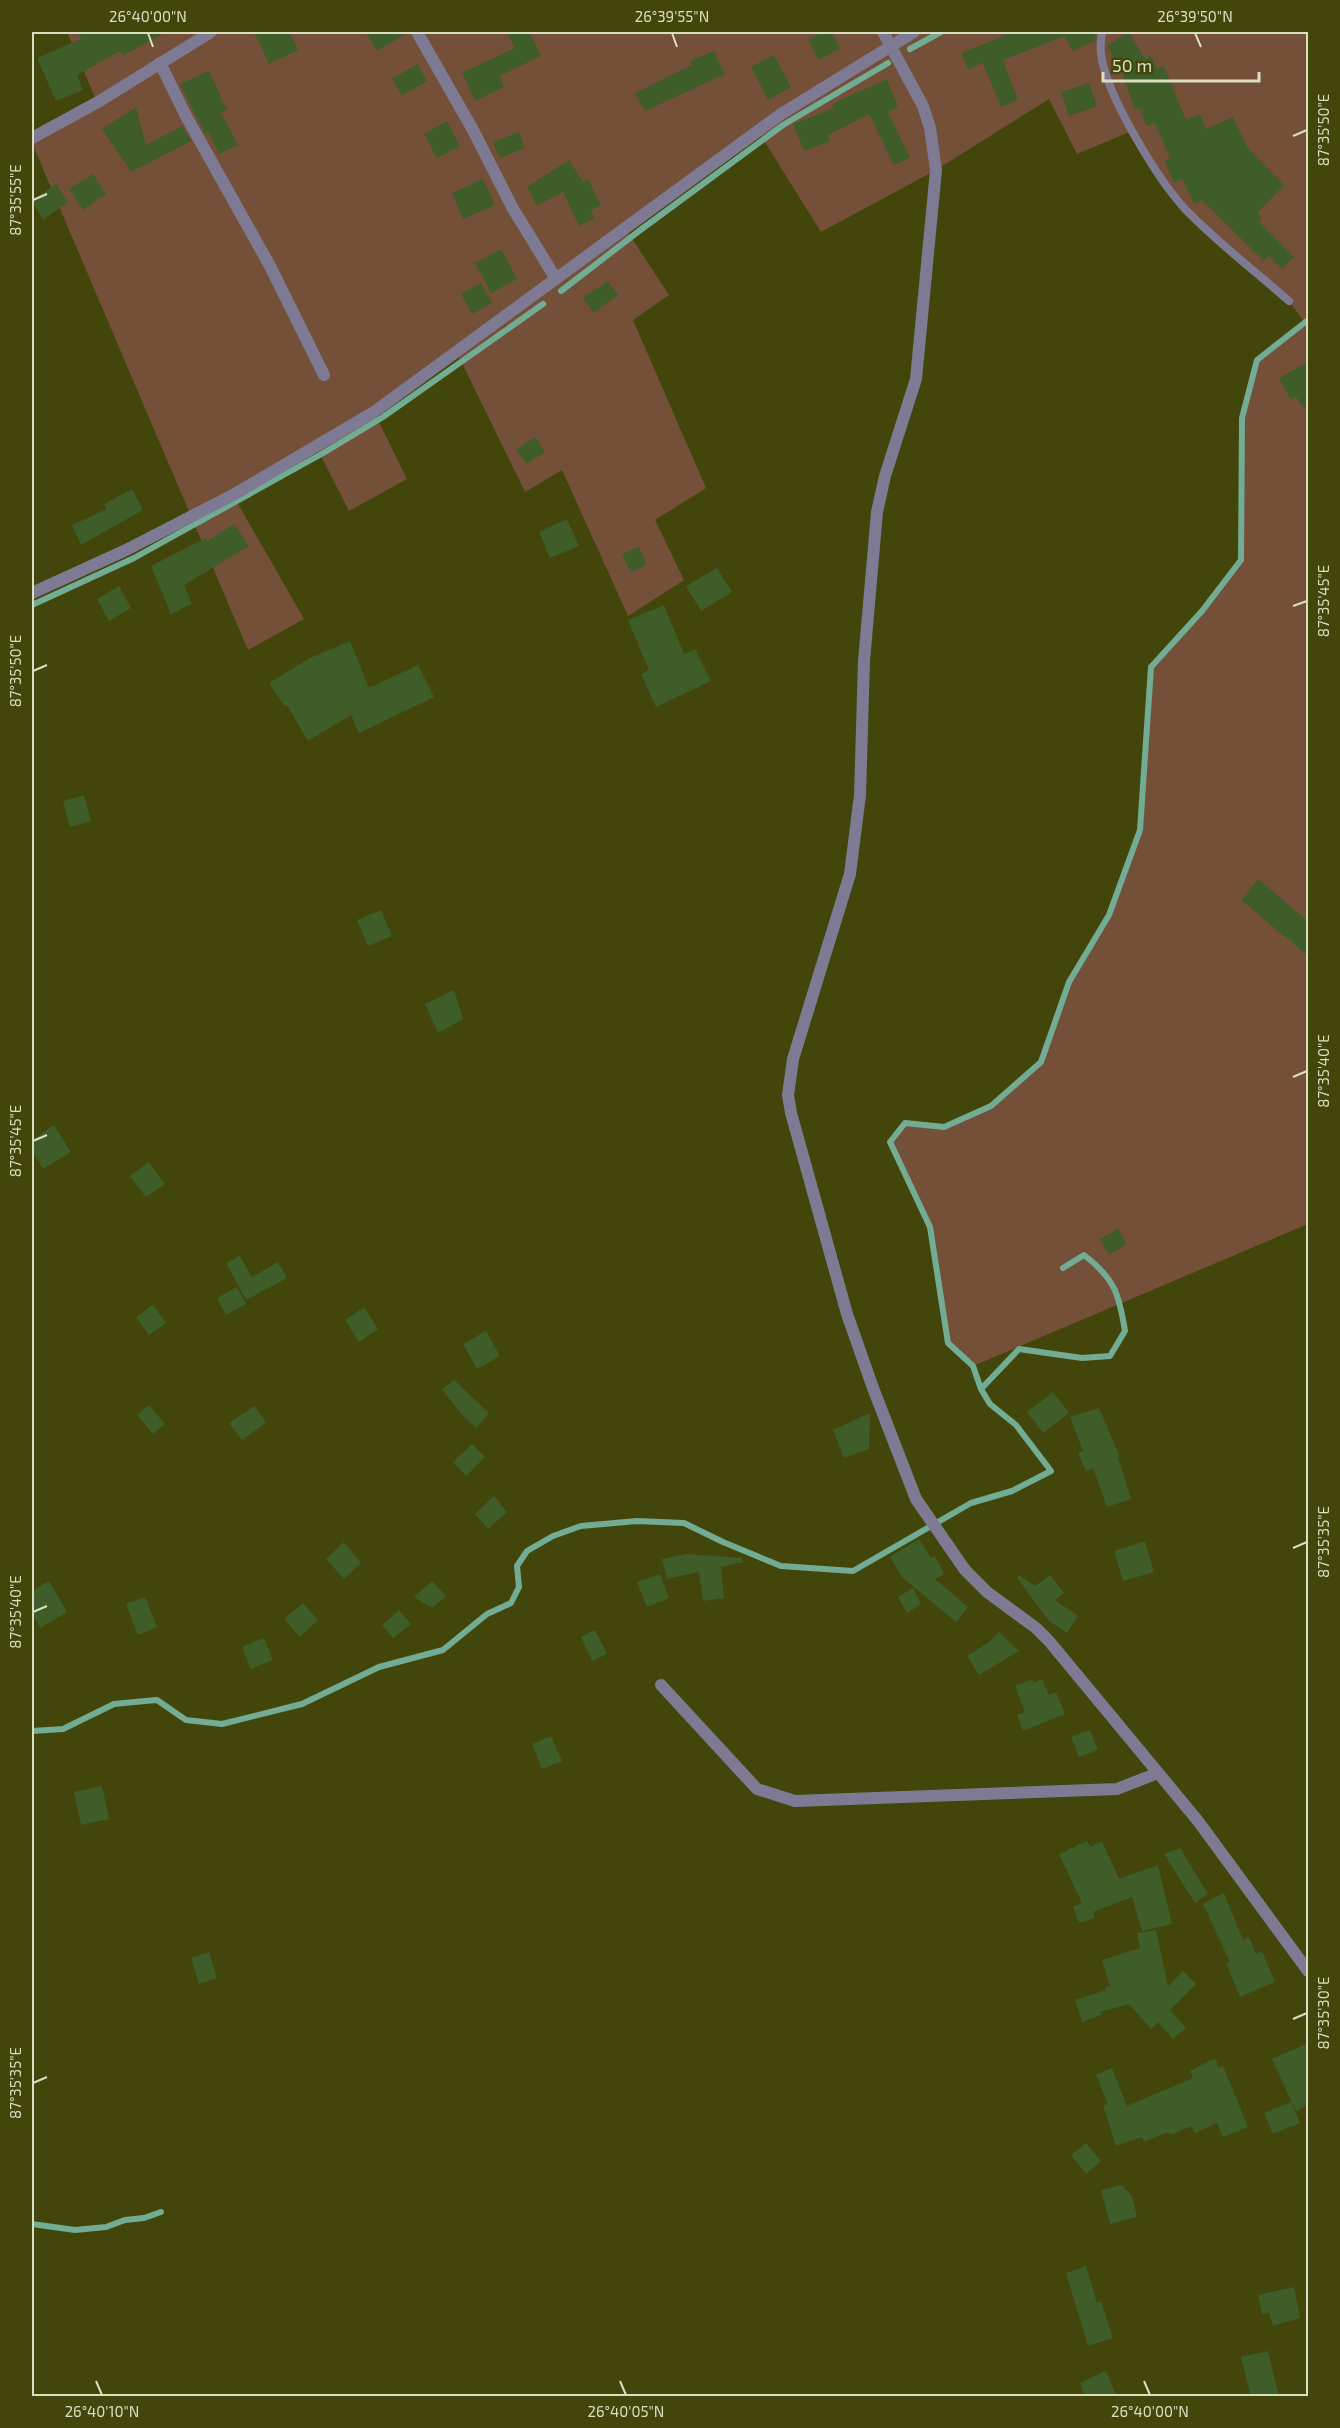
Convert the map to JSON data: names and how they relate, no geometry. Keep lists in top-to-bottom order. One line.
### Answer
{"scale_bar":"50 m","coordinates":["26°40'00\"N","26°39'55\"N","26°39'50\"N","87°35'50\"E","87°35'55\"E","87°35'45\"E","87°35'40\"E","87°35'35\"E","87°35'30\"E","26°40'10\"N","26°40'05\"N"]}
